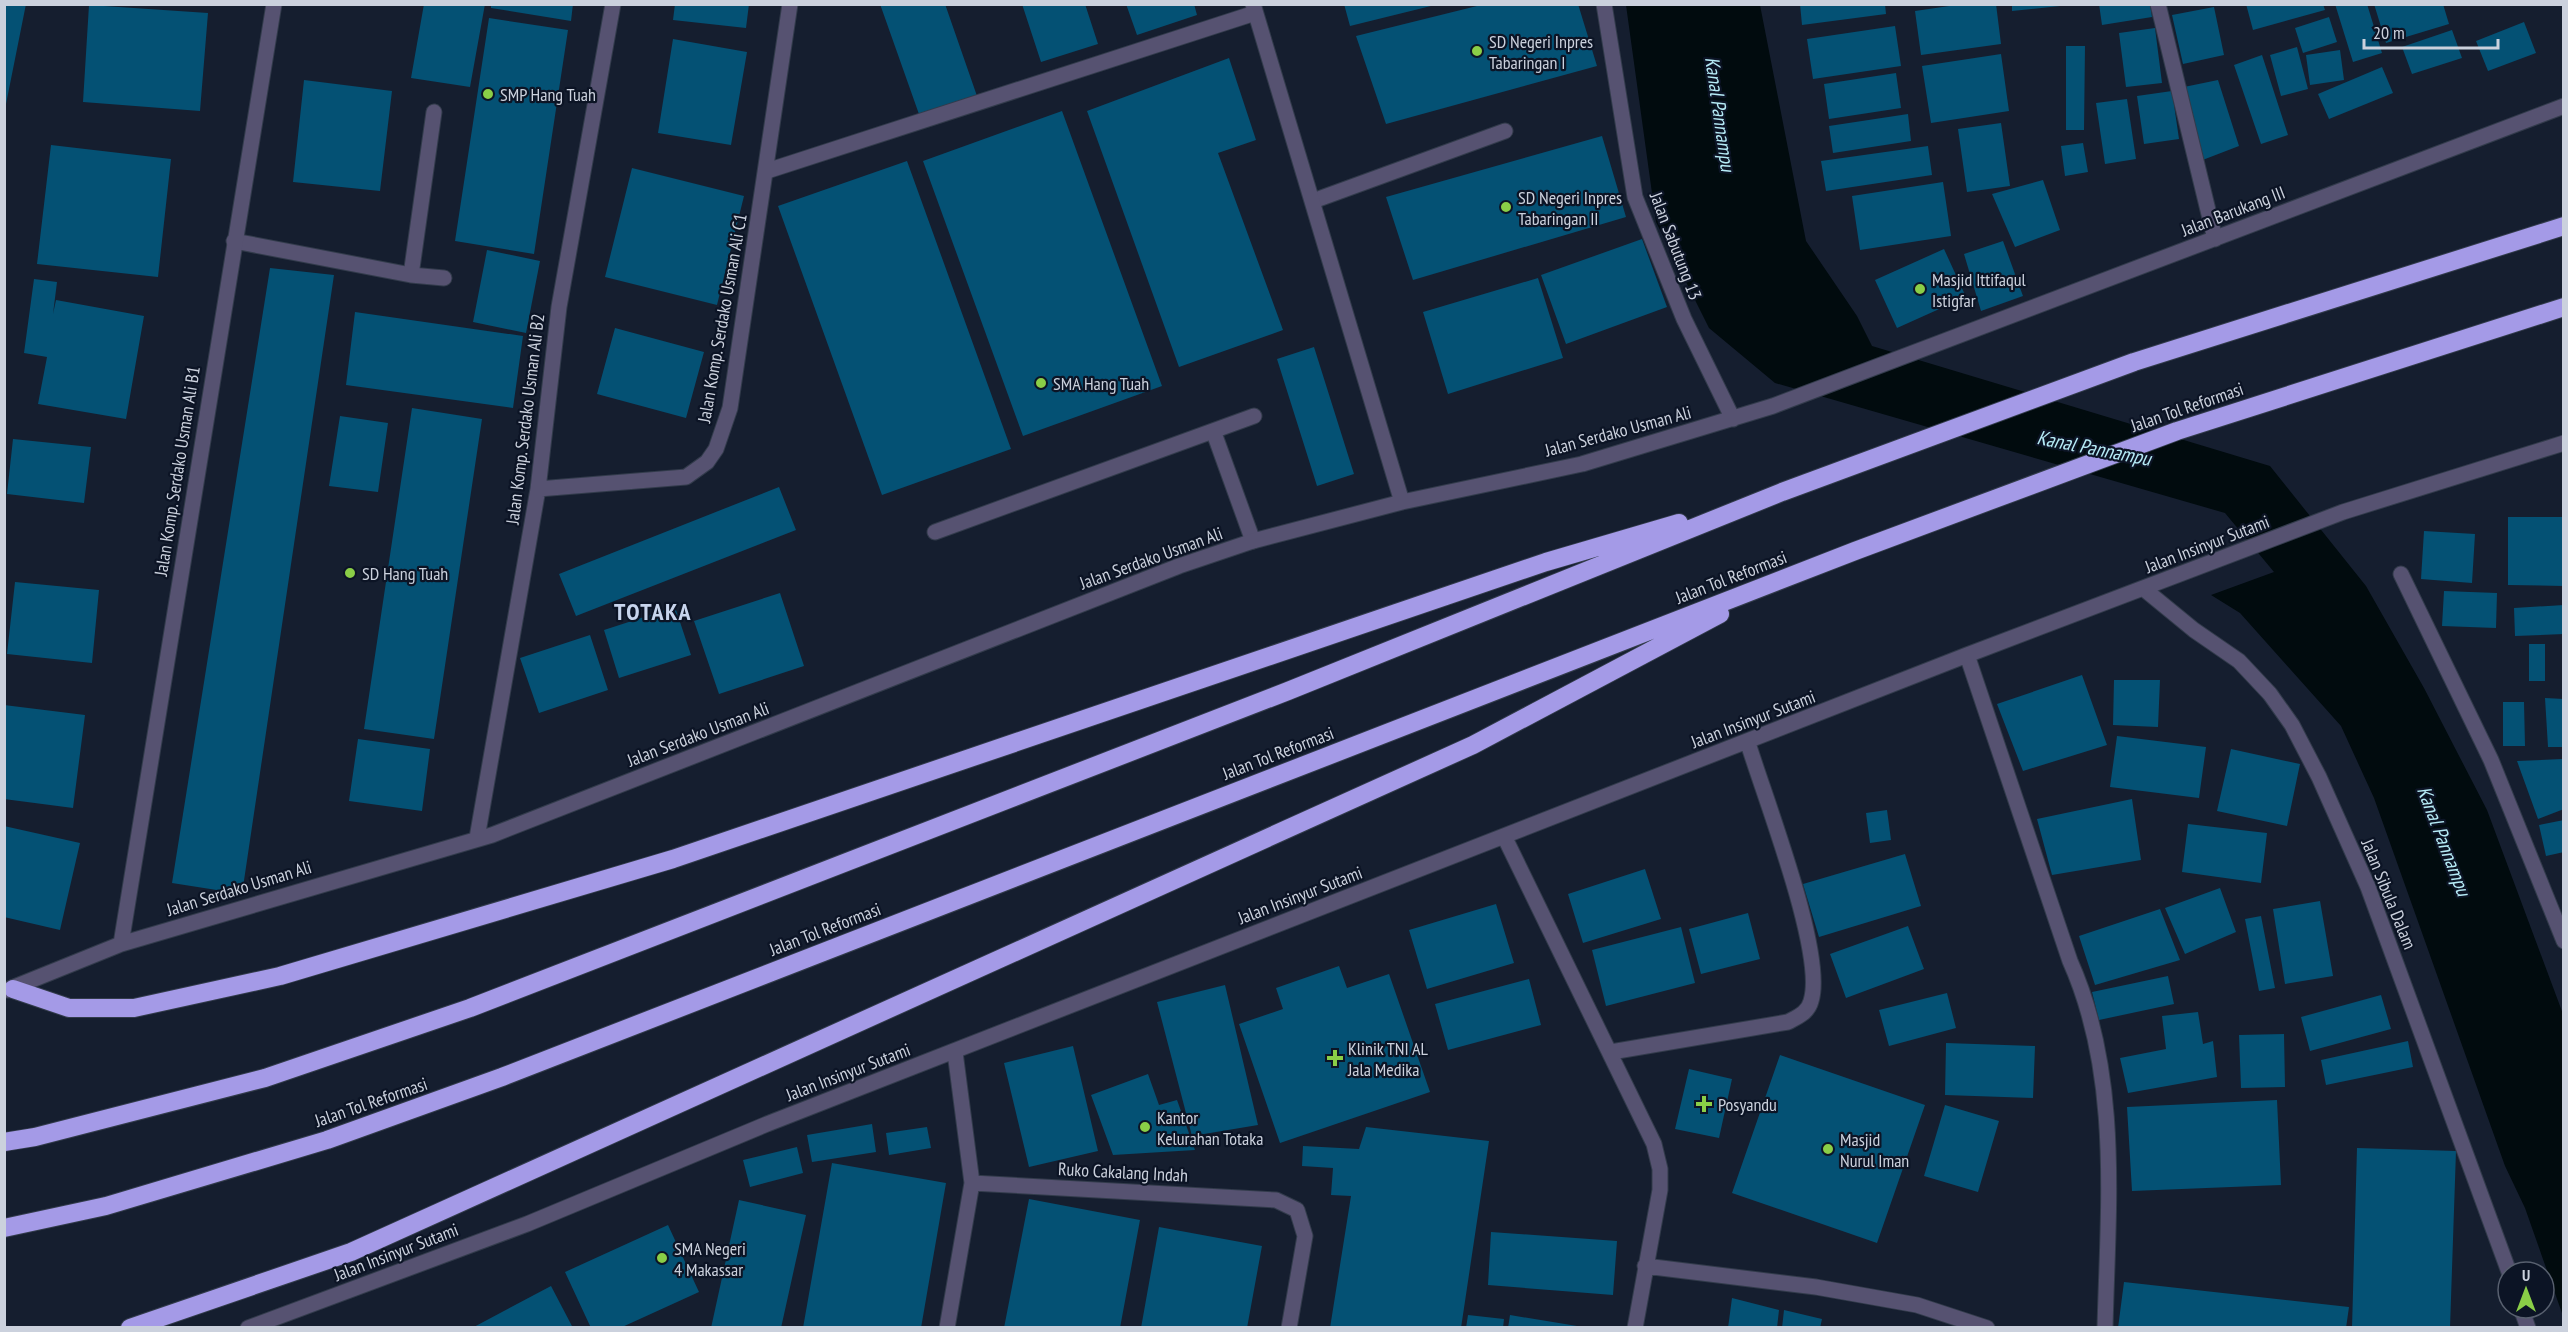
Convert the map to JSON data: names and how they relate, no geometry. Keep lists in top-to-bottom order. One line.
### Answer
{"streets":{"highway":["Jalan Tol Reformasi"],"street":["Jalan Barukang III","Jalan Sabutung 13","Jalan Komp. Serdako Usman Ali C1","Jalan Komp. Serdako Usman Ali B2","Jalan Serdako Usman Ali","Jalan Komp. Serdako Usman Ali B1","Jalan Insinyur Sutami","Jalan Sibula Dalam","Ruko Cakalang Indah"]},"crossings":[["Jalan Barukang III","Jalan Serdako Usman Ali"],["Jalan Sabutung 13","Jalan Serdako Usman Ali"],["Jalan Komp. Serdako Usman Ali C1","Jalan Komp. Serdako Usman Ali B2"],["Jalan Komp. Serdako Usman Ali B2","Jalan Serdako Usman Ali"],["Jalan Serdako Usman Ali","Jalan Komp. Serdako Usman Ali B1"],["Jalan Insinyur Sutami","Jalan Sibula Dalam"]],"districts":["TOTAKA"],"water":["Kanal Pannampu"],"places":{"other":["SD Negeri Inpres Tabaringan I","SMP Hang Tuah","SD Negeri Inpres Tabaringan II","Masjid Ittifaqul Istigfar","SMA Hang Tuah","SD Hang Tuah","Kantor Kelurahan Totaka","Masjid Nurul Iman","SMA Negeri 4 Makassar"],"health":["Klinik TNI AL Jala Medika","Posyandu"]},"scale_bar":"20 m","north":"top"}
